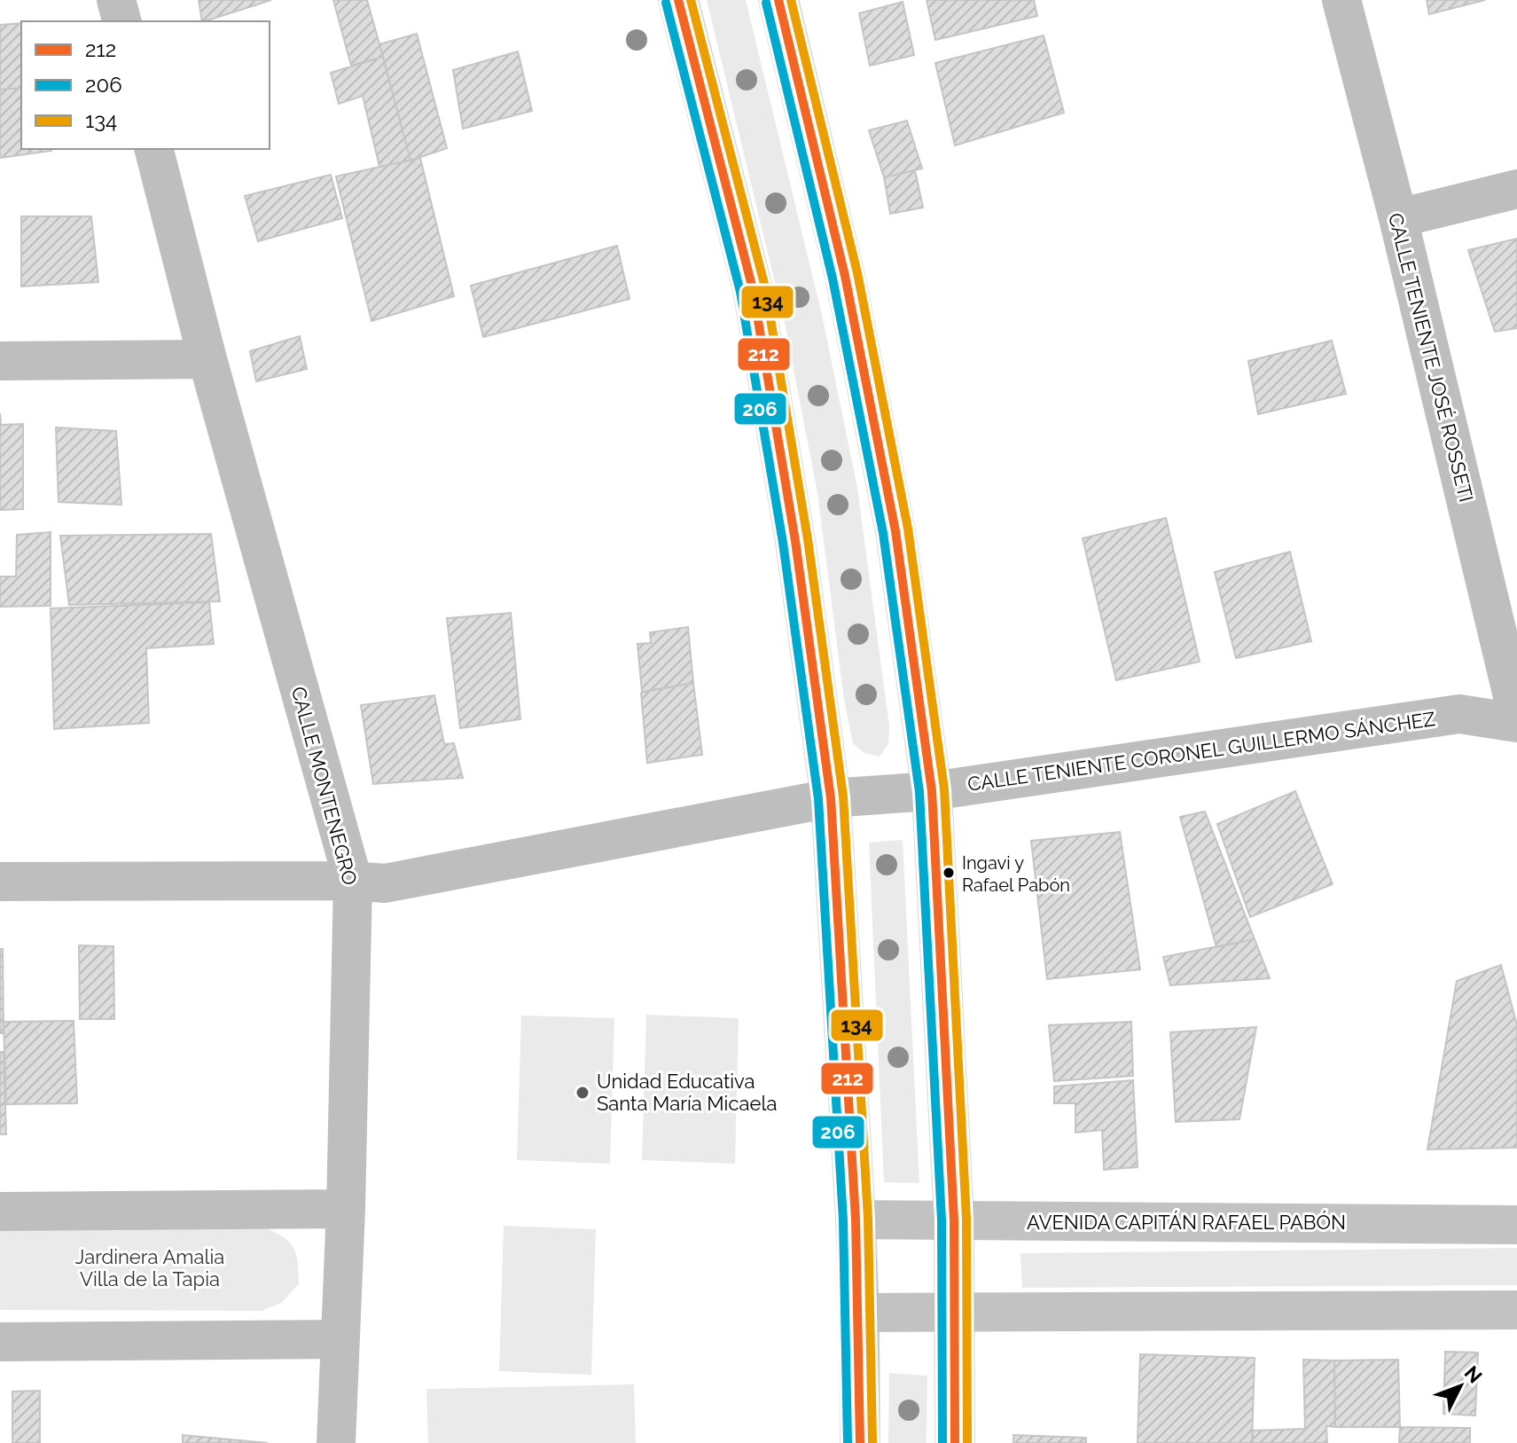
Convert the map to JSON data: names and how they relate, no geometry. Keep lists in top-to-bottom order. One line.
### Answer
{"streets":{"main road":["AVENIDA CAPITÁN RAFAEL PABÓN"],"street":["CALLE TENIENTE JOSÉ ROSSETI","CALLE TENIENTE CORONEL GUILLERMO SÁNCHEZ","CALLE MONTENEGRO"]},"crossings":[["CALLE TENIENTE CORONEL GUILLERMO SÁNCHEZ","CALLE MONTENEGRO"]],"parks":["Jardinera Amalia Villa de la Tapia"],"places":["Ingavi y Rafael Pabón","Unidad Educativa Santa María Micaela"],"lines":["transit line 212","transit line 134","transit line 206"],"legend":["212","206","134"],"north":"top right"}
